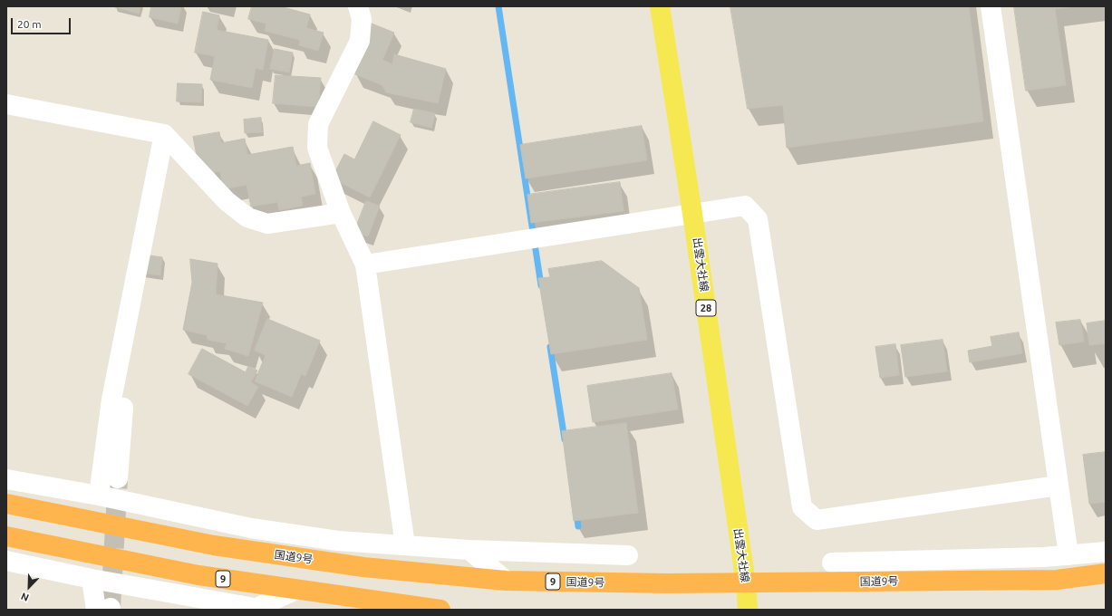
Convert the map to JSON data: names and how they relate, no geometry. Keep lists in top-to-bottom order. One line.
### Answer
{"streets":{"highway":["国道9号","9"],"main road":["出雲大社線","28"]},"crossings":[["出雲大社線","国道9号"]],"scale_bar":"20 m","north":"bottom left"}
